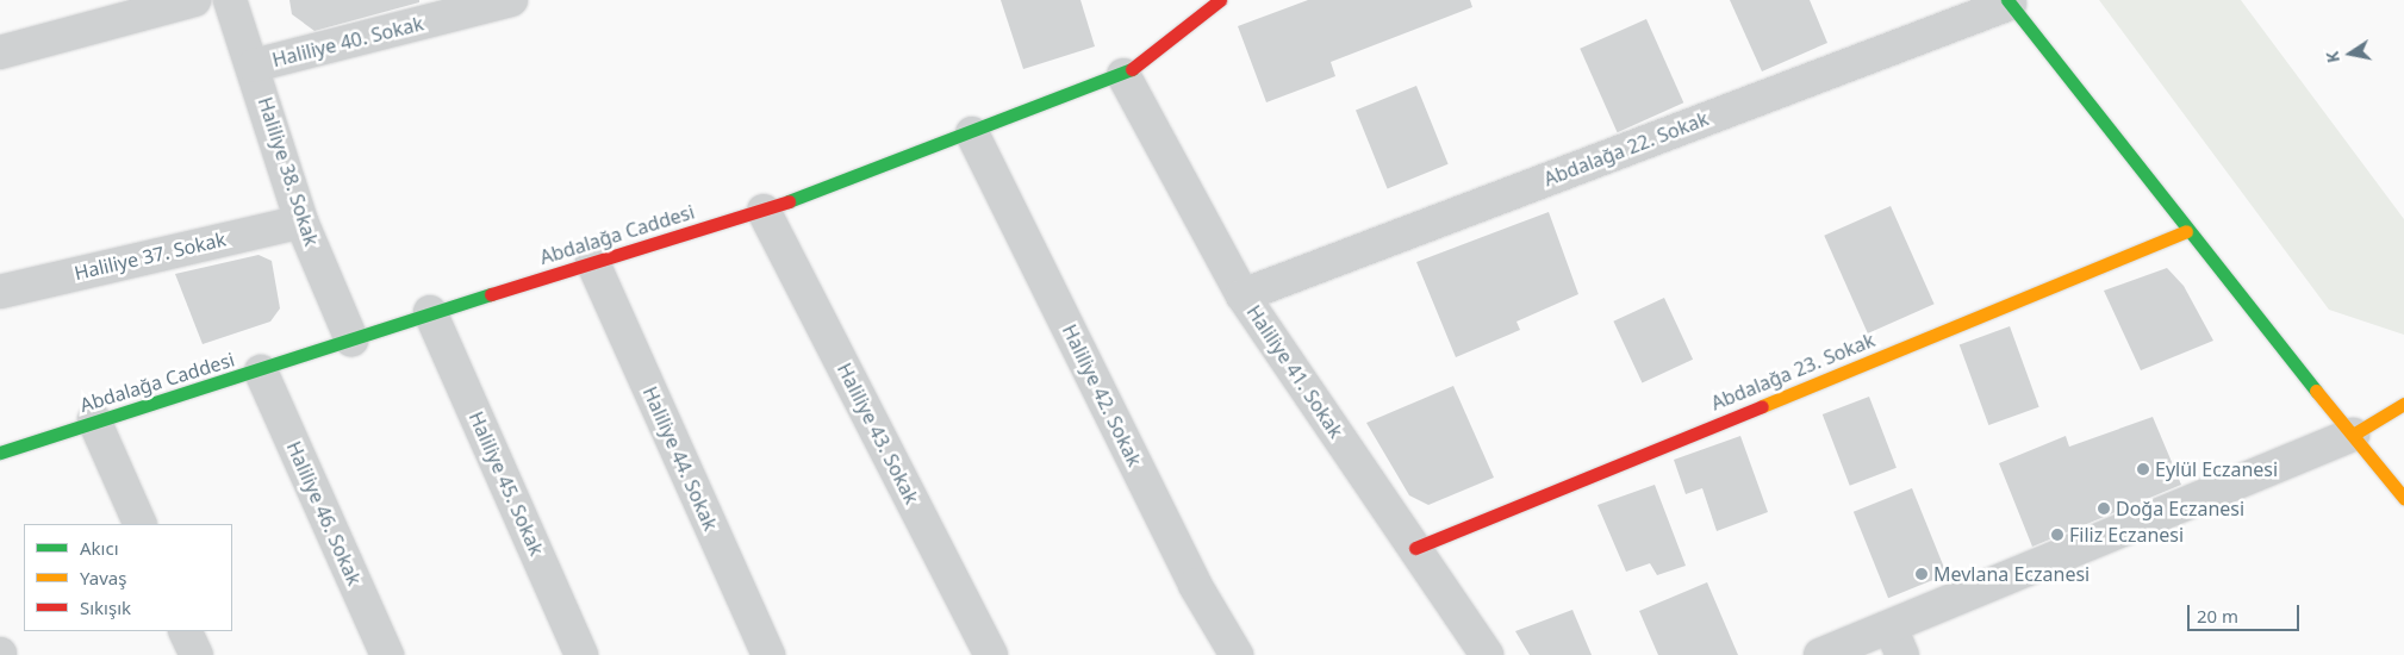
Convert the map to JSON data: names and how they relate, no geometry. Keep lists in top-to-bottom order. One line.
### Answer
{"streets":{"street":["Haliliye 40. Sokak","Abdalağa 22. Sokak","Haliliye 38. Sokak","Abdalağa Caddesi","Haliliye 37. Sokak","Haliliye 41. Sokak","Abdalağa 23. Sokak","Haliliye 42. Sokak","Haliliye 43. Sokak","Haliliye 44. Sokak","Haliliye 45. Sokak","Haliliye 46. Sokak"]},"crossings":[["Haliliye 40. Sokak","Haliliye 38. Sokak"],["Abdalağa 22. Sokak","Haliliye 41. Sokak"],["Haliliye 38. Sokak","Abdalağa Caddesi"],["Haliliye 38. Sokak","Haliliye 37. Sokak"],["Abdalağa Caddesi","Haliliye 41. Sokak"],["Abdalağa Caddesi","Haliliye 42. Sokak"],["Abdalağa Caddesi","Haliliye 43. Sokak"],["Abdalağa Caddesi","Haliliye 44. Sokak"],["Abdalağa Caddesi","Haliliye 45. Sokak"],["Abdalağa Caddesi","Haliliye 46. Sokak"],["Haliliye 41. Sokak","Abdalağa 23. Sokak"]],"places":["Eylül Eczanesi","Doğa Eczanesi","Filiz Eczanesi","Mevlana Eczanesi"],"legend":["Akıcı","Yavaş","Sıkışık"],"scale_bar":"20 m","north":"left"}
